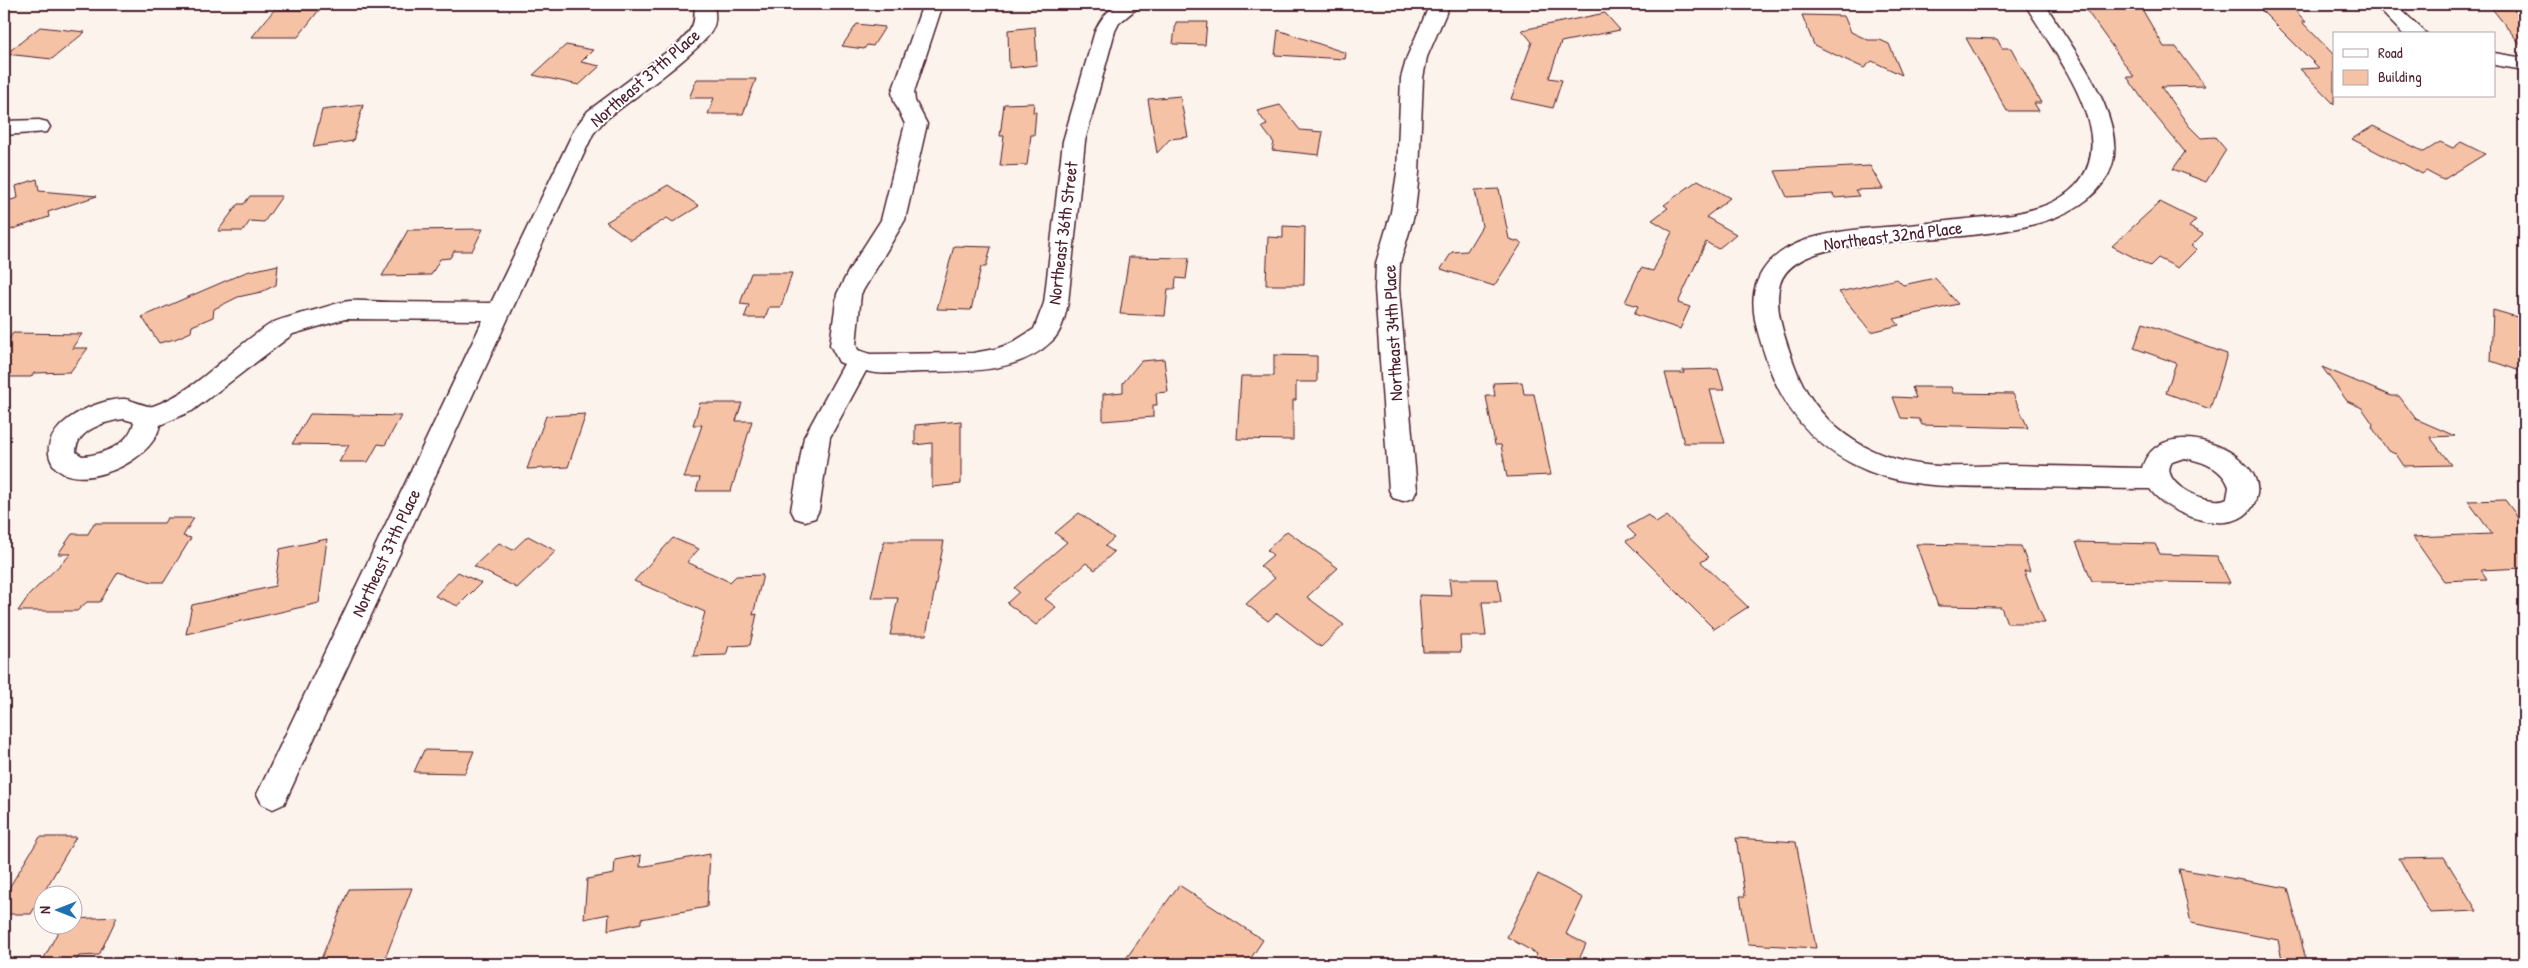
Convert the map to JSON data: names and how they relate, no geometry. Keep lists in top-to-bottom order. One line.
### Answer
{"streets":{"street":["Northeast 37th Place","Northeast 36th Street","Northeast 32nd Place","Northeast 34th Place"]},"legend":["Road","Building"],"north":"left"}
